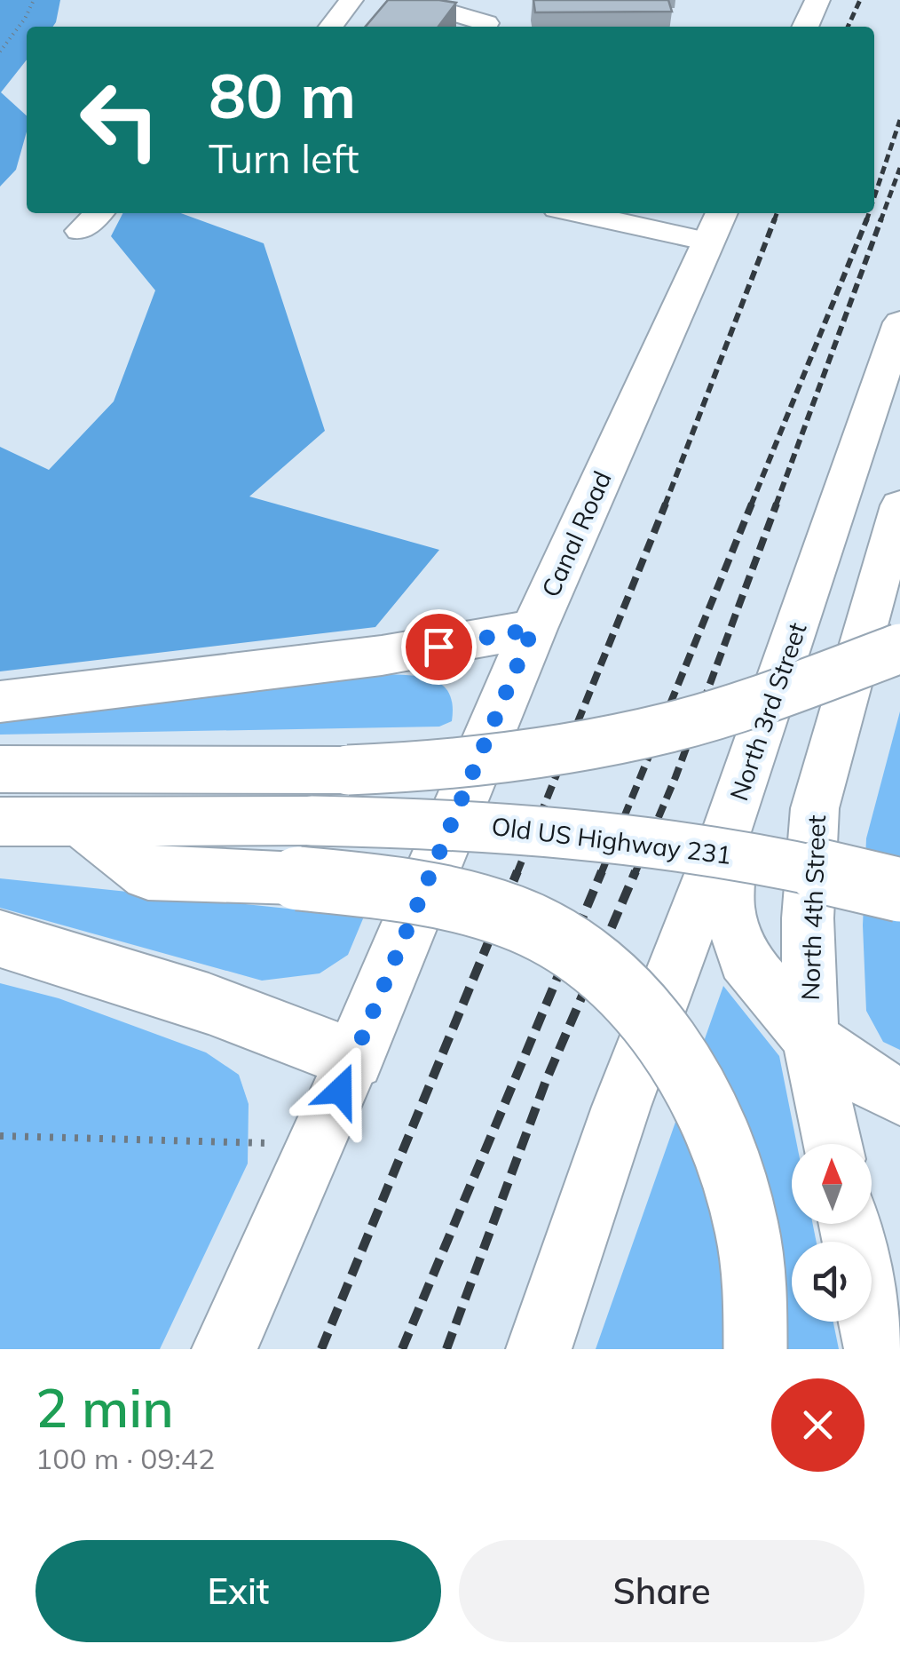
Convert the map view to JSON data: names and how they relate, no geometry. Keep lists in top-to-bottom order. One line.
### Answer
{"streets":{"main road":["Canal Road","Old US Highway 231"],"street":["North 3rd Street","North 4th Street"]},"north":"top","page":{"turn":["80 m","Turn left"],"heading":["2 min","100 m · 09:42"],"buttons":["Exit","Share"]}}
